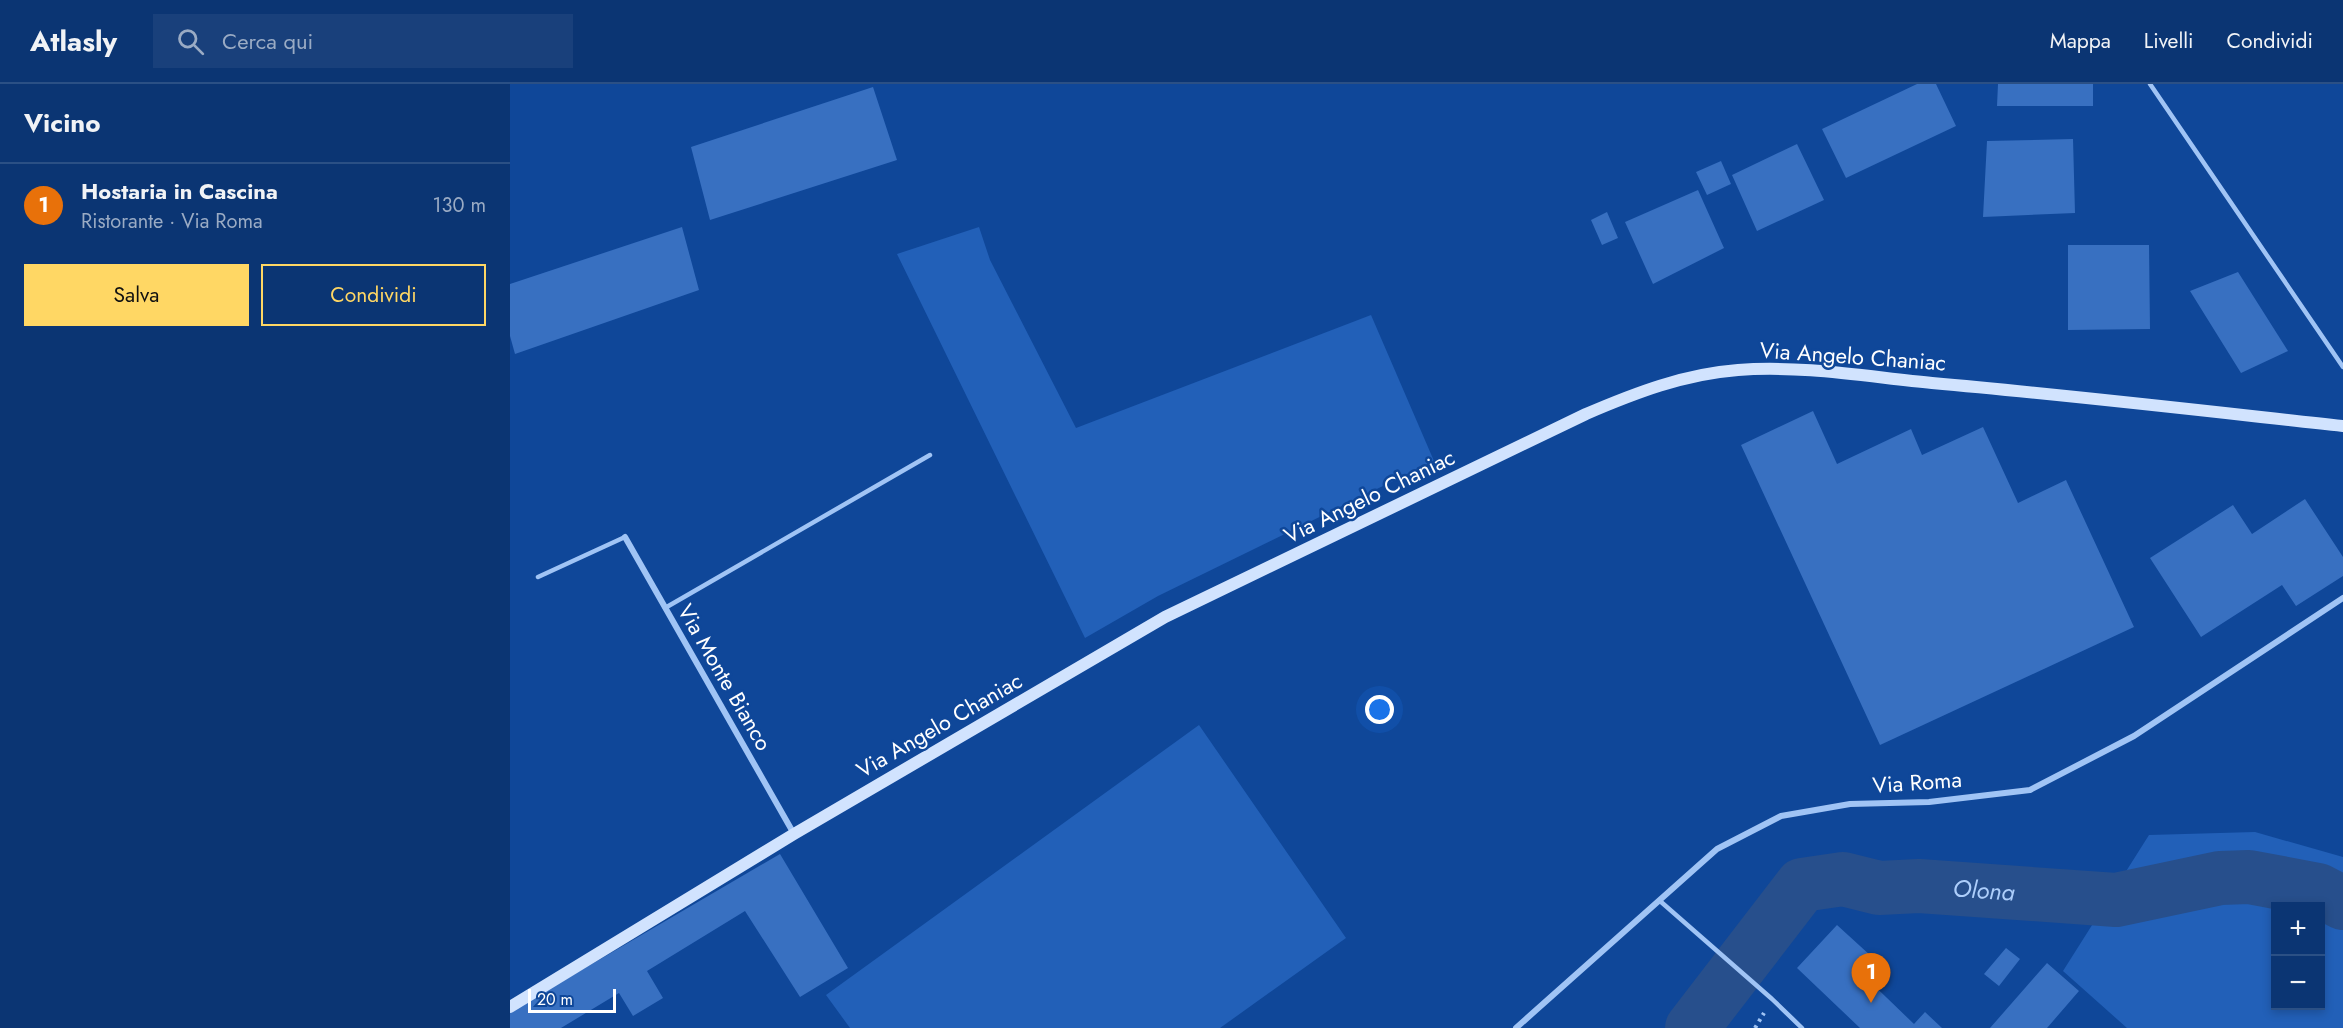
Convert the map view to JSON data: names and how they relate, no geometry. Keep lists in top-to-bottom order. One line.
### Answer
{"streets":{"street":["Via Angelo Chaniac","Via Monte Bianco","Via Roma"]},"crossings":[["Via Angelo Chaniac","Via Monte Bianco"]],"water":["Olona"],"scale_bar":"20 m","page":{"header":"Atlasly","search":"Cerca qui","nav":["Mappa","Livelli","Condividi"],"heading":"Vicino","list":[{"mark":"1","name":"Hostaria in Cascina","note":"Ristorante · Via Roma","value":"130 m"}],"buttons":["Salva","Condividi"],"map_buttons":["+","−"],"pins":"1","scale":"20 m"}}
